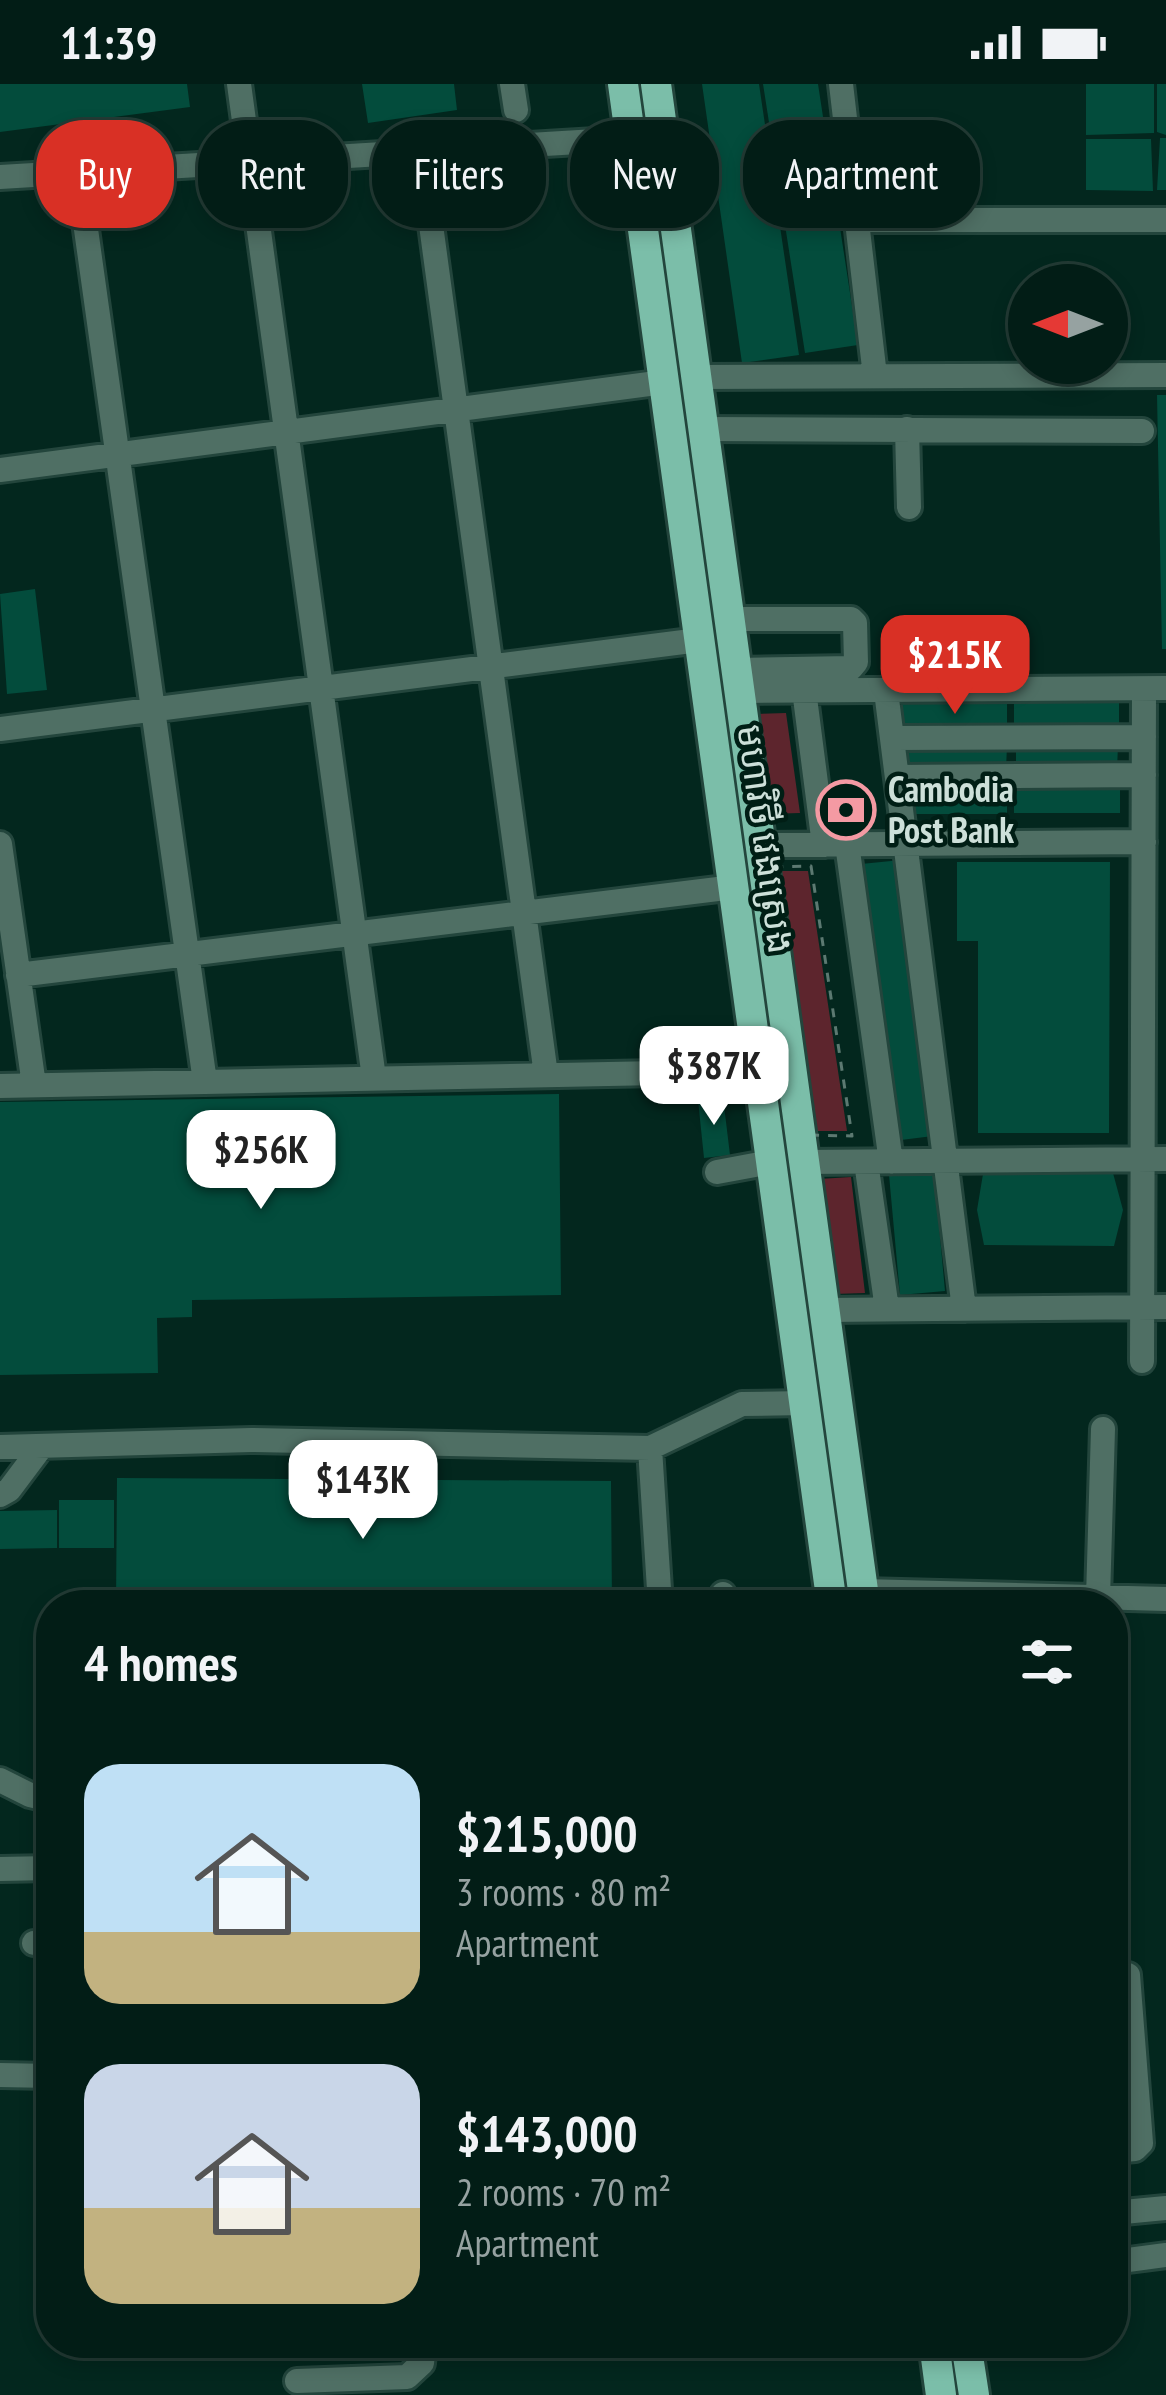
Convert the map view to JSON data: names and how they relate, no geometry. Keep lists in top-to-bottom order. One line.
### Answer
{"streets":{"main road":["មហាវិថី វេងស្រេង"]},"places":{"bank":["Cambodia Post Bank"]},"north":"left","page":{"status":"11:39","chip":["Buy","Rent","Filters","New","Apartment"],"price":["$215K","$387K","$256K","$143K"],"heading":"4 homes","list":[{"name":"$215,000","note":"3 rooms · 80 m² · Apartment"},{"name":"$143,000","note":"2 rooms · 70 m² · Apartment"}]}}
